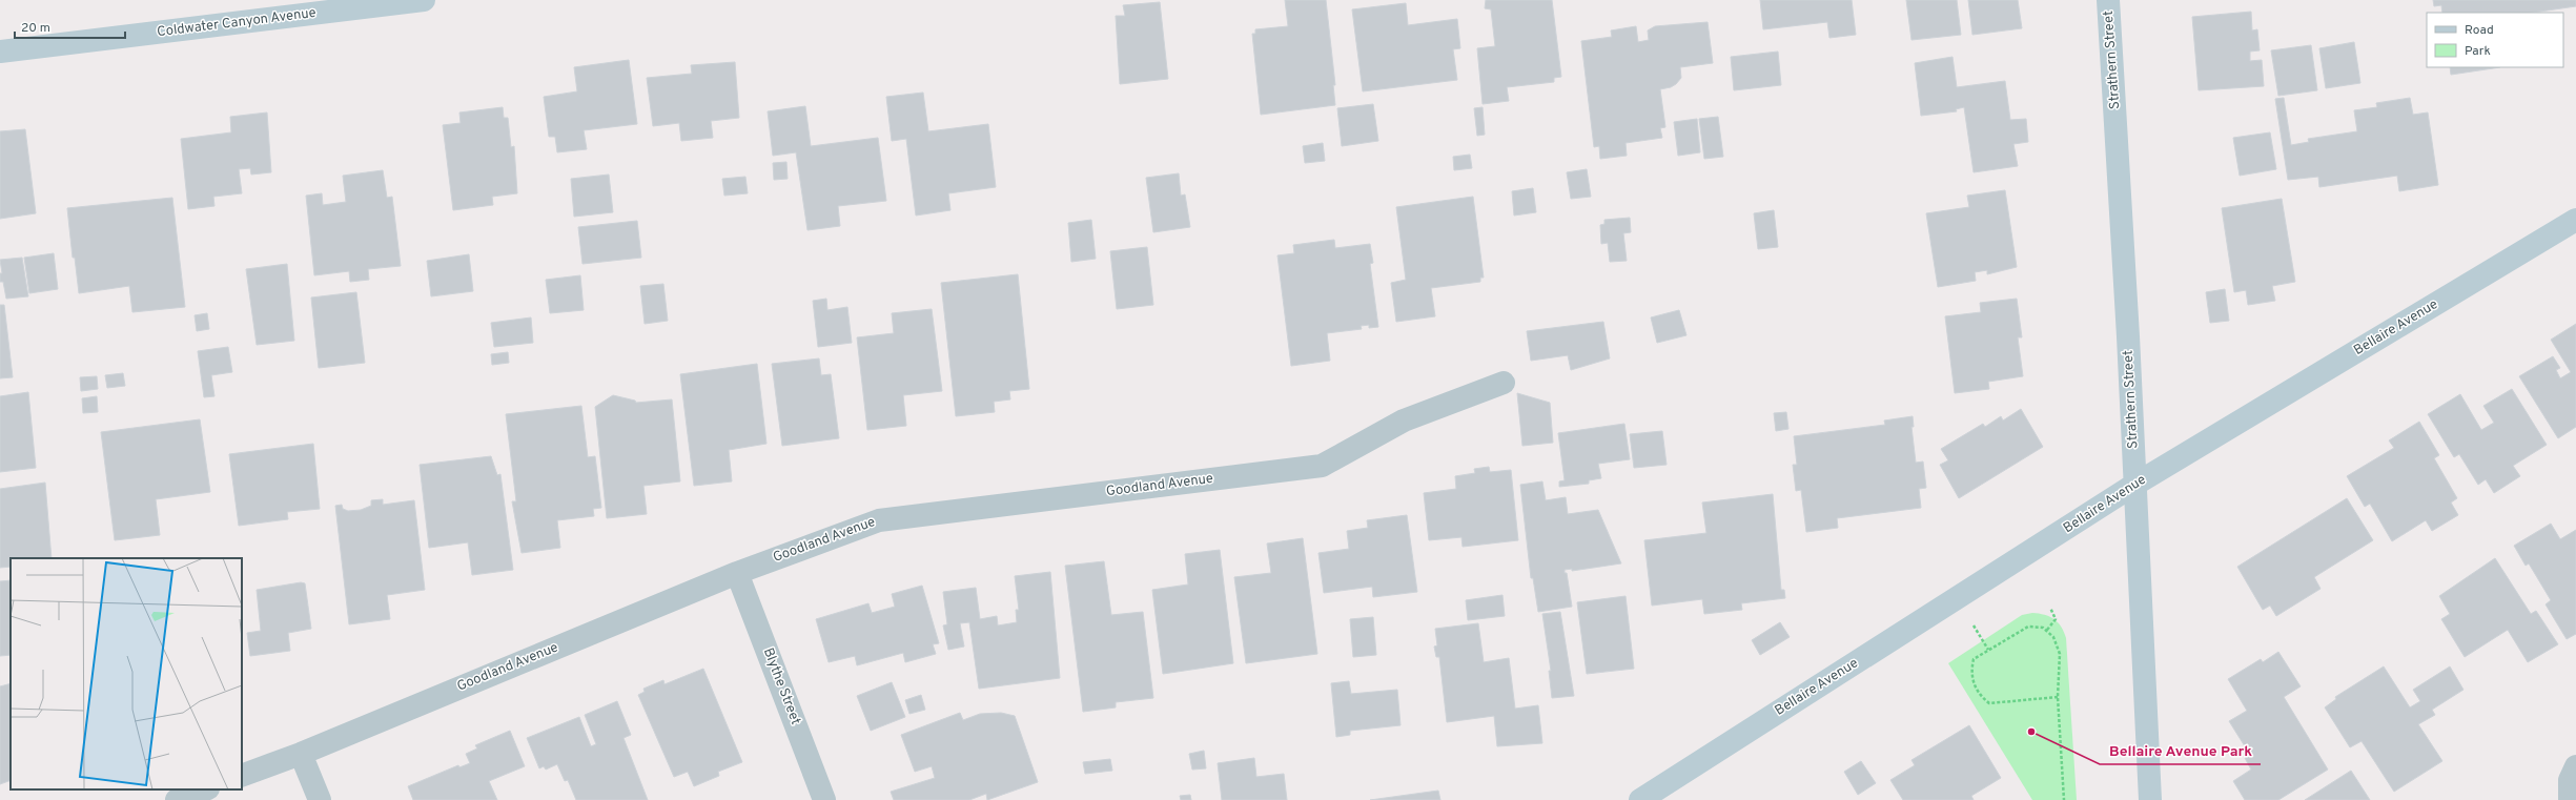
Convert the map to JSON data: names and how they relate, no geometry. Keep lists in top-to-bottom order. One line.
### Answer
{"streets":{"street":["Coldwater Canyon Avenue","Strathern Street","Bellaire Avenue","Goodland Avenue","Blythe Street"]},"crossings":[["Strathern Street","Bellaire Avenue"],["Goodland Avenue","Blythe Street"]],"places":["Bellaire Avenue Park"],"legend":["Road","Park"],"scale_bar":"20 m"}
